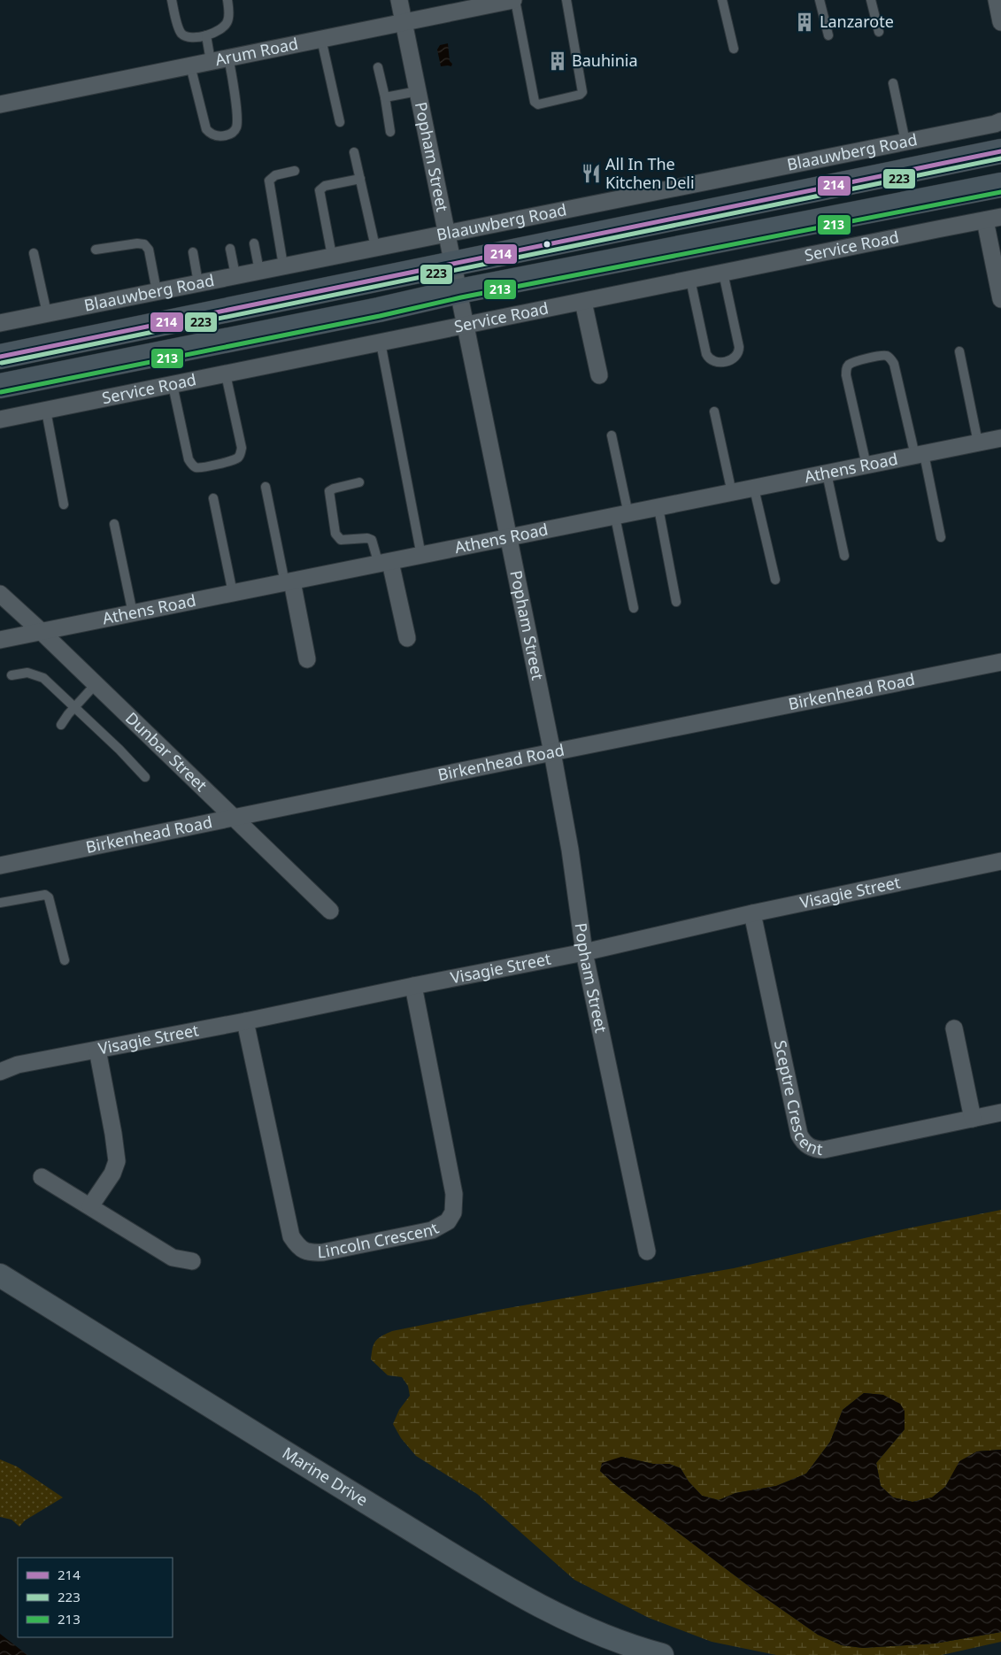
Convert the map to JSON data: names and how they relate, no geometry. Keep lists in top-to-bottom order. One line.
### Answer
{"streets":{"main road":["Blaauwberg Road","Marine Drive"],"street":["Arum Road","Popham Street","Service Road","Athens Road","Birkenhead Road","Dunbar Street","Visagie Street","Sceptre Crescent","Lincoln Crescent"]},"crossings":[["Arum Road","Popham Street"],["Blaauwberg Road","Popham Street"],["Popham Street","Service Road"],["Popham Street","Athens Road"],["Popham Street","Birkenhead Road"],["Popham Street","Visagie Street"],["Athens Road","Dunbar Street"],["Birkenhead Road","Dunbar Street"],["Visagie Street","Sceptre Crescent"],["Visagie Street","Lincoln Crescent"]],"places":{"building":["Lanzarote","Bauhinia"],"restaurant":["All In The Kitchen Deli"]},"lines":["transit line 214","transit line 223","transit line 213"],"legend":["214","223","213"]}
